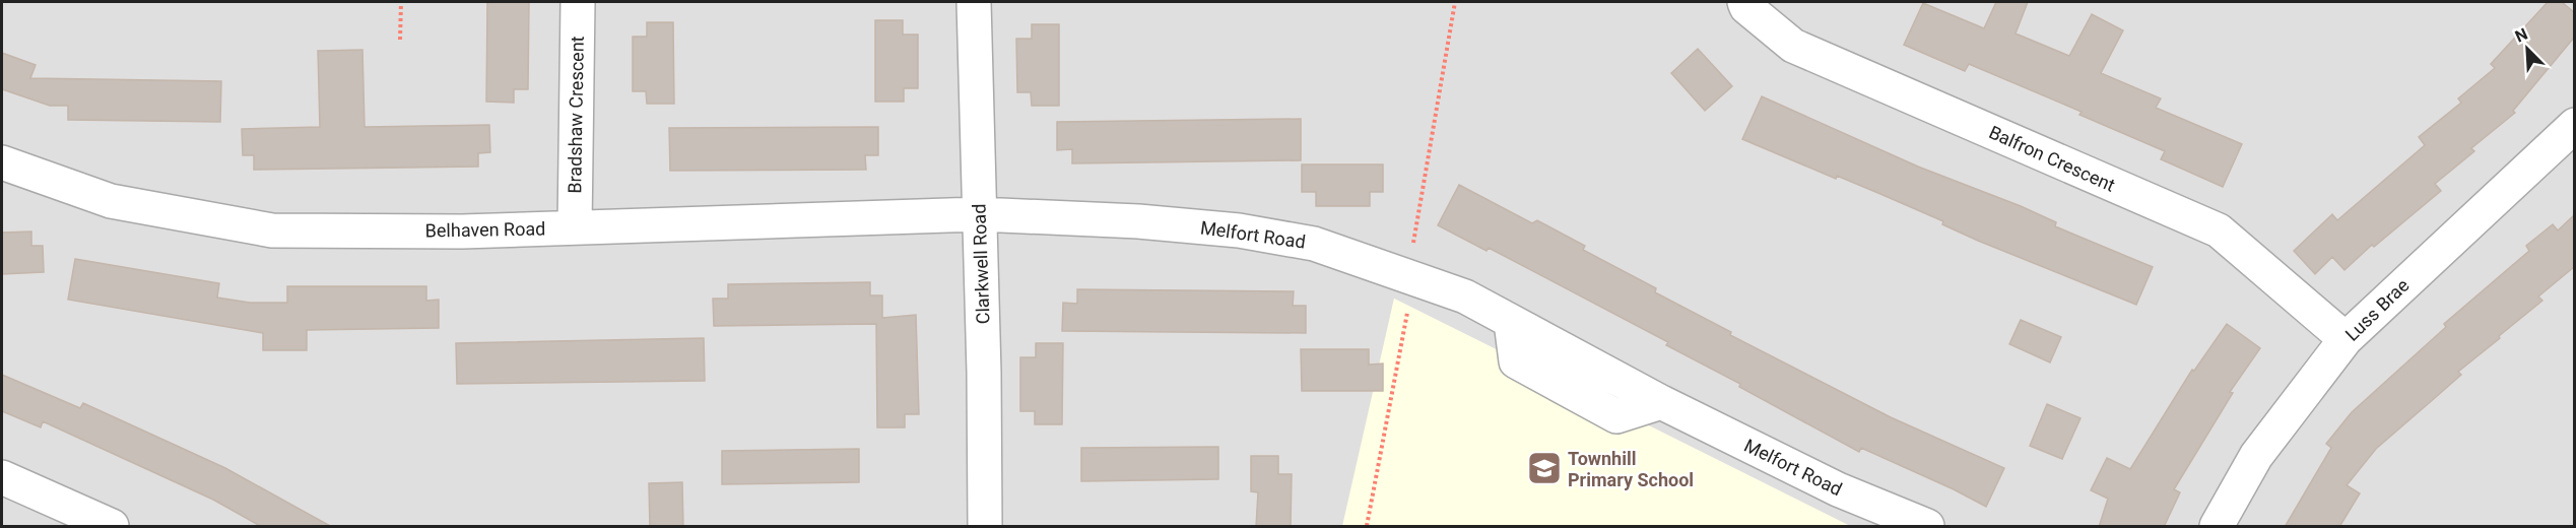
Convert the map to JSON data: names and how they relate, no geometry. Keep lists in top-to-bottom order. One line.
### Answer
{"streets":{"street":["Bradshaw Crescent","Balfron Crescent","Belhaven Road","Melfort Road","Clarkwell Road","Luss Brae"]},"crossings":[["Bradshaw Crescent","Belhaven Road"],["Balfron Crescent","Luss Brae"],["Belhaven Road","Melfort Road"],["Belhaven Road","Clarkwell Road"],["Melfort Road","Clarkwell Road"]],"places":{"school or university":["Townhill Primary School"]},"north":"top left"}
